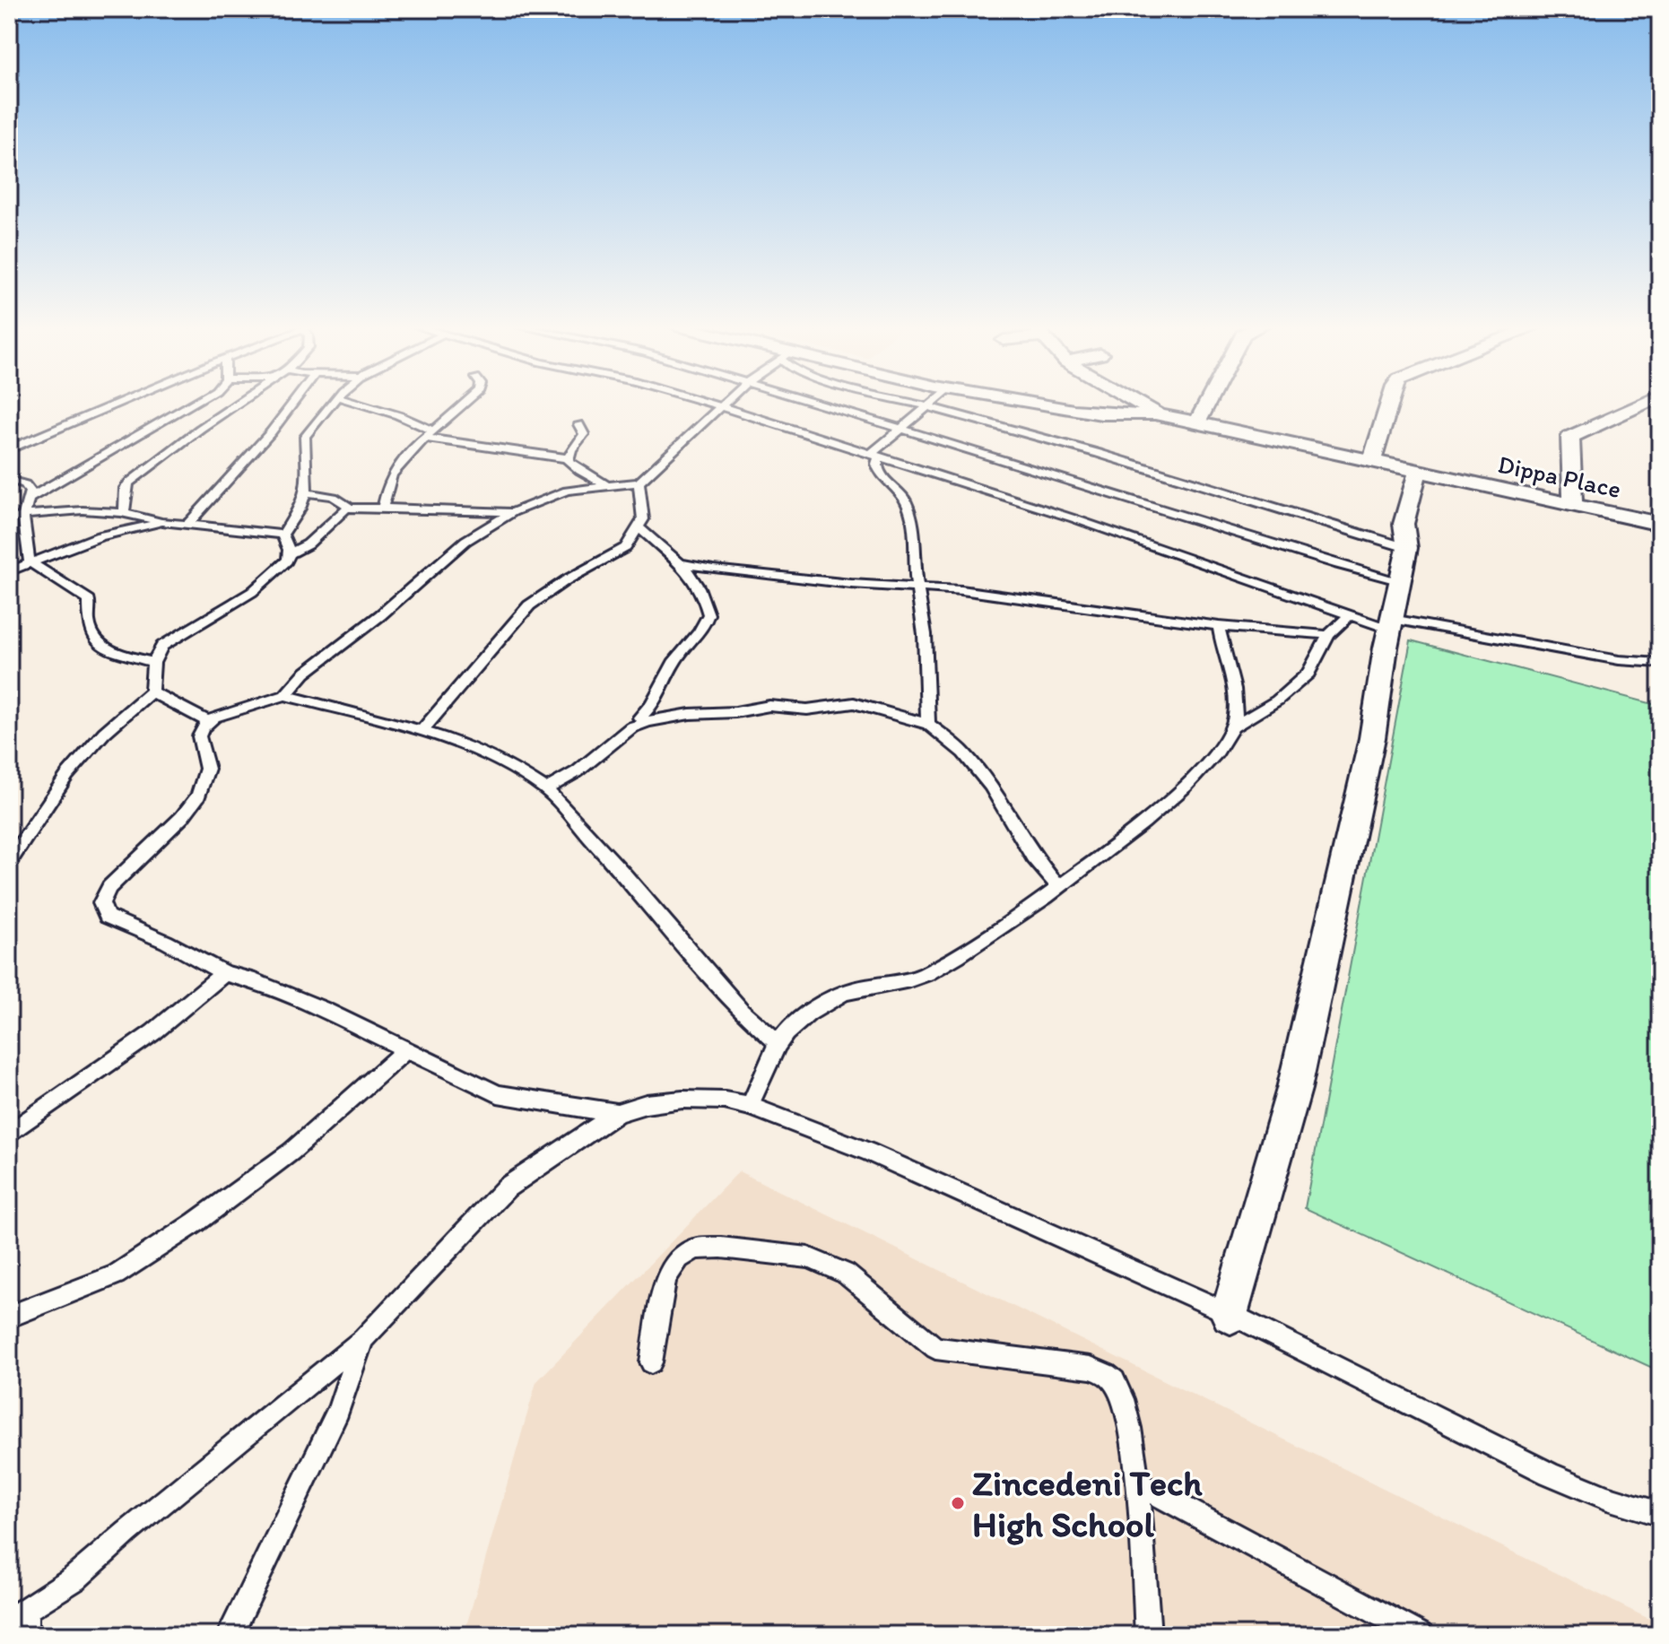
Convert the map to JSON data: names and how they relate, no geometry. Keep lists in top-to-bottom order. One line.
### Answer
{"streets":{"street":["Dippa Place"]},"places":["Zincedeni Tech High School"]}
